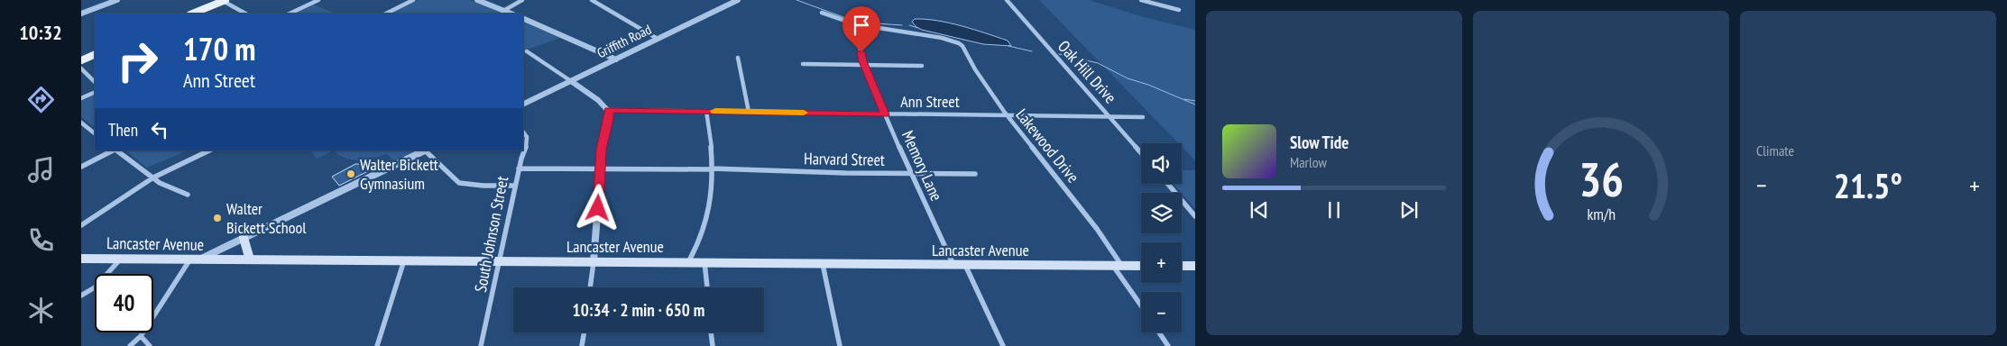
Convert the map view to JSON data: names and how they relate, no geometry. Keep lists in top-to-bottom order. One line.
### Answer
{"streets":{"main road":["Lancaster Avenue"],"street":["Griffith Road","Oak Hill Drive","Ann Street","Lakewood Drive","Harvard Street","Memory Lane","South Johnson Street"]},"crossings":[["Oak Hill Drive","Ann Street"],["Ann Street","Lakewood Drive"],["Ann Street","Memory Lane"],["Lakewood Drive","Memory Lane"],["Lakewood Drive","Lancaster Avenue"],["Harvard Street","Memory Lane"],["Harvard Street","South Johnson Street"],["Memory Lane","Lancaster Avenue"],["South Johnson Street","Lancaster Avenue"]],"places":["Walter Bickett Gymnasium","Walter Bickett School"],"page":{"tabs":"10:32","tile":"Climate","turn":["170 m","Ann Street"],"then":"Then","song":["Slow Tide","Marlow"],"map_buttons":["+","−"],"heat":["−","21.5°","+"],"limit":"40","trip":"10:34 · 2 min · 650 m","gauge":["36","km/h"]}}
